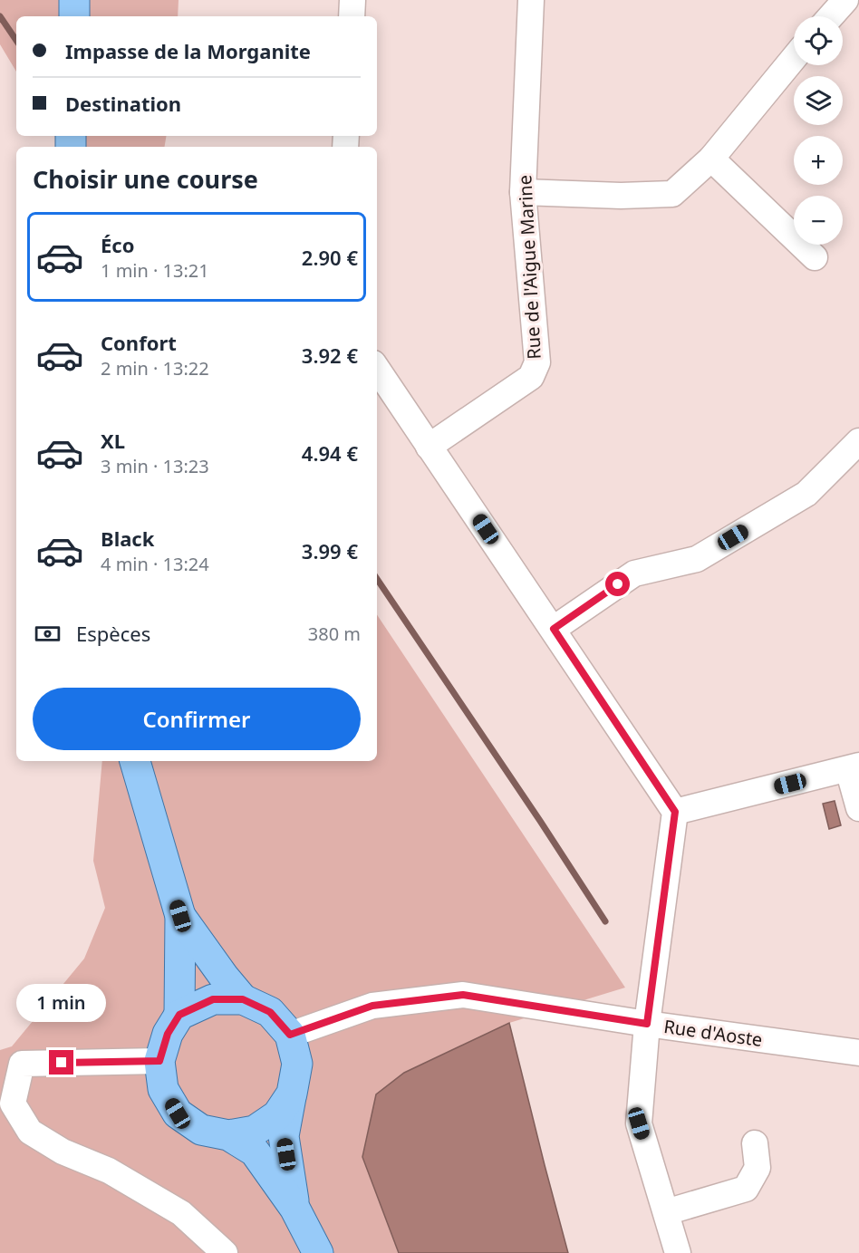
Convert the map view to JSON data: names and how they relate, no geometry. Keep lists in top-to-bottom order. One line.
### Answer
{"streets":{"street":["Rue de l'Aigue Marine","Rue d'Aoste"]},"page":{"map_buttons":["+","−"],"banner":["Impasse de la Morganite","Destination"],"heading":"Choisir une course","list":[{"name":"Éco","note":"1 min · 13:21","value":"2.90 €"},{"name":"Confort","note":"2 min · 13:22","value":"3.92 €"},{"name":"XL","note":"3 min · 13:23","value":"4.94 €"},{"name":"Black","note":"4 min · 13:24","value":"3.99 €"}],"pay":["Espèces","380 m"],"buttons":"Confirmer","bubble":"1 min"}}
